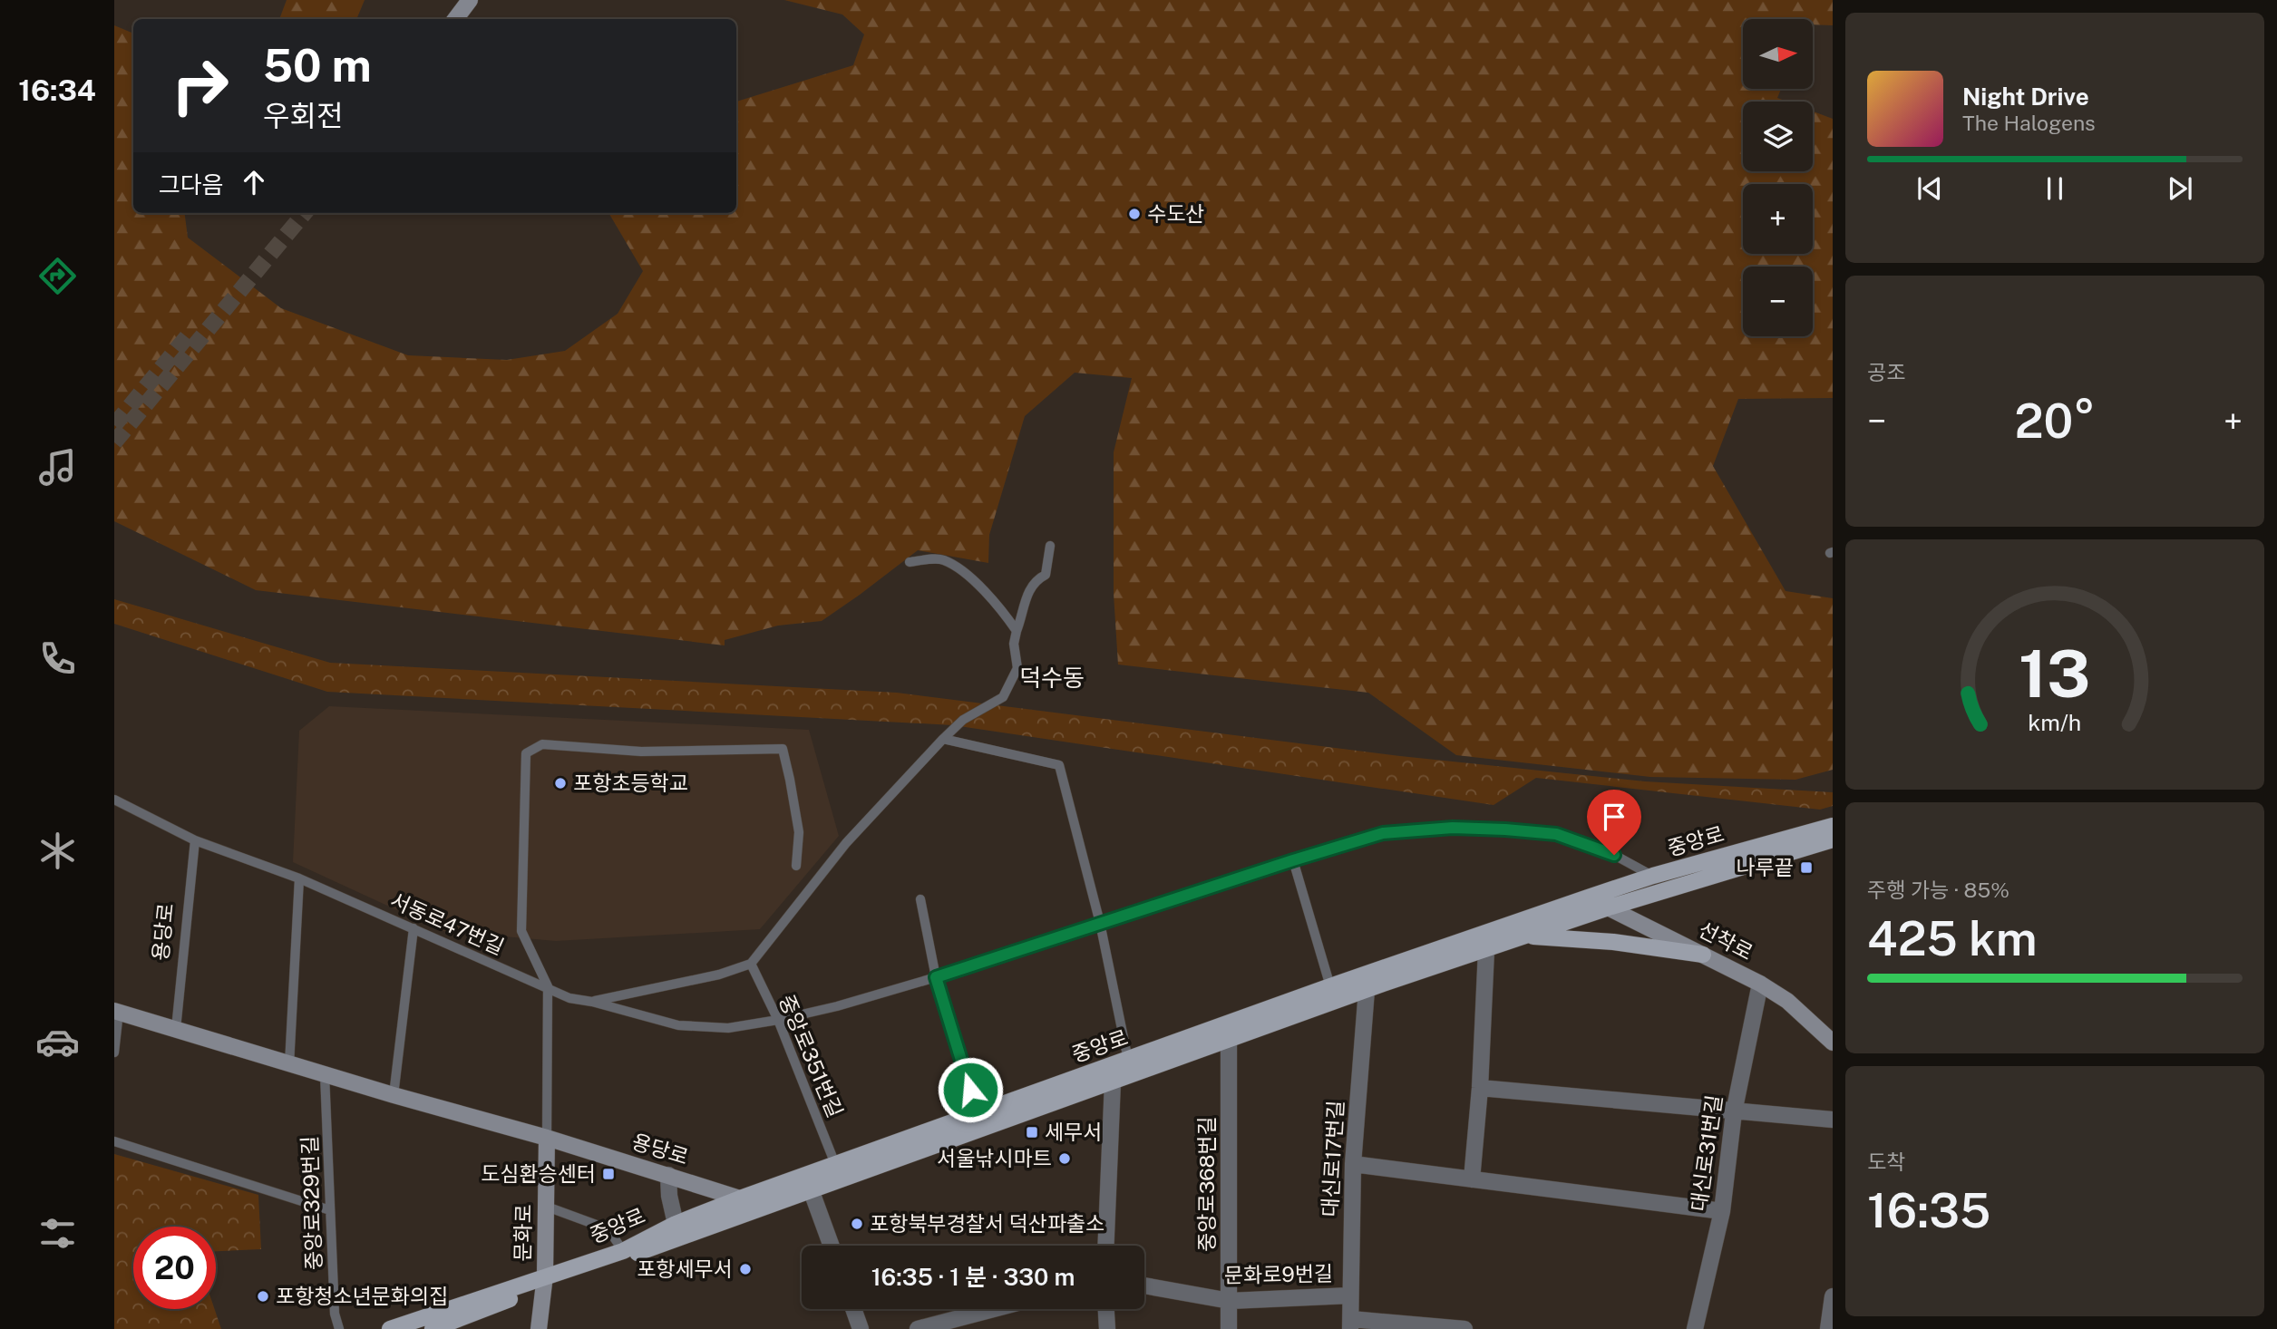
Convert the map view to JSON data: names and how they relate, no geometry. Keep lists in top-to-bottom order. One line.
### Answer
{"streets":{"main road":["중앙로","용당로","선착로","문화로"],"street":["대신로31번길","대신로17번길","중앙로368번길","문화로9번길"],"lane":["서동로47번길","중앙로351번길","중앙로329번길"]},"crossings":[["중앙로","서동로47번길"],["중앙로","용당로"],["중앙로","선착로"],["중앙로","중앙로351번길"],["중앙로","대신로17번길"],["중앙로","중앙로368번길"],["중앙로","문화로"],["서동로47번길","용당로"],["서동로47번길","중앙로351번길"],["용당로","중앙로329번길"],["용당로","문화로"],["선착로","대신로31번길"],["대신로17번길","문화로9번길"],["중앙로368번길","문화로9번길"]],"districts":["덕수동"],"places":{"other":["수도산","포항초등학교","서울낚시마트","포항북부경찰서 덕산파출소","포항세무서","포항청소년문화의집"],"transit":["나루끝","세무서","도심환승센터"]},"north":"right","page":{"tabs":"16:34","map_buttons":["+","−"],"turn":["50 m","우회전"],"song":["Night Drive","The Halogens"],"then":"그다음","tile":["공조",["주행 가능 · 85%","425 km"],["도착","16:35"]],"heat":["−","20°","+"],"limit":"20","trip":"16:35 · 1 분 · 330 m","gauge":["13","km/h"]}}
